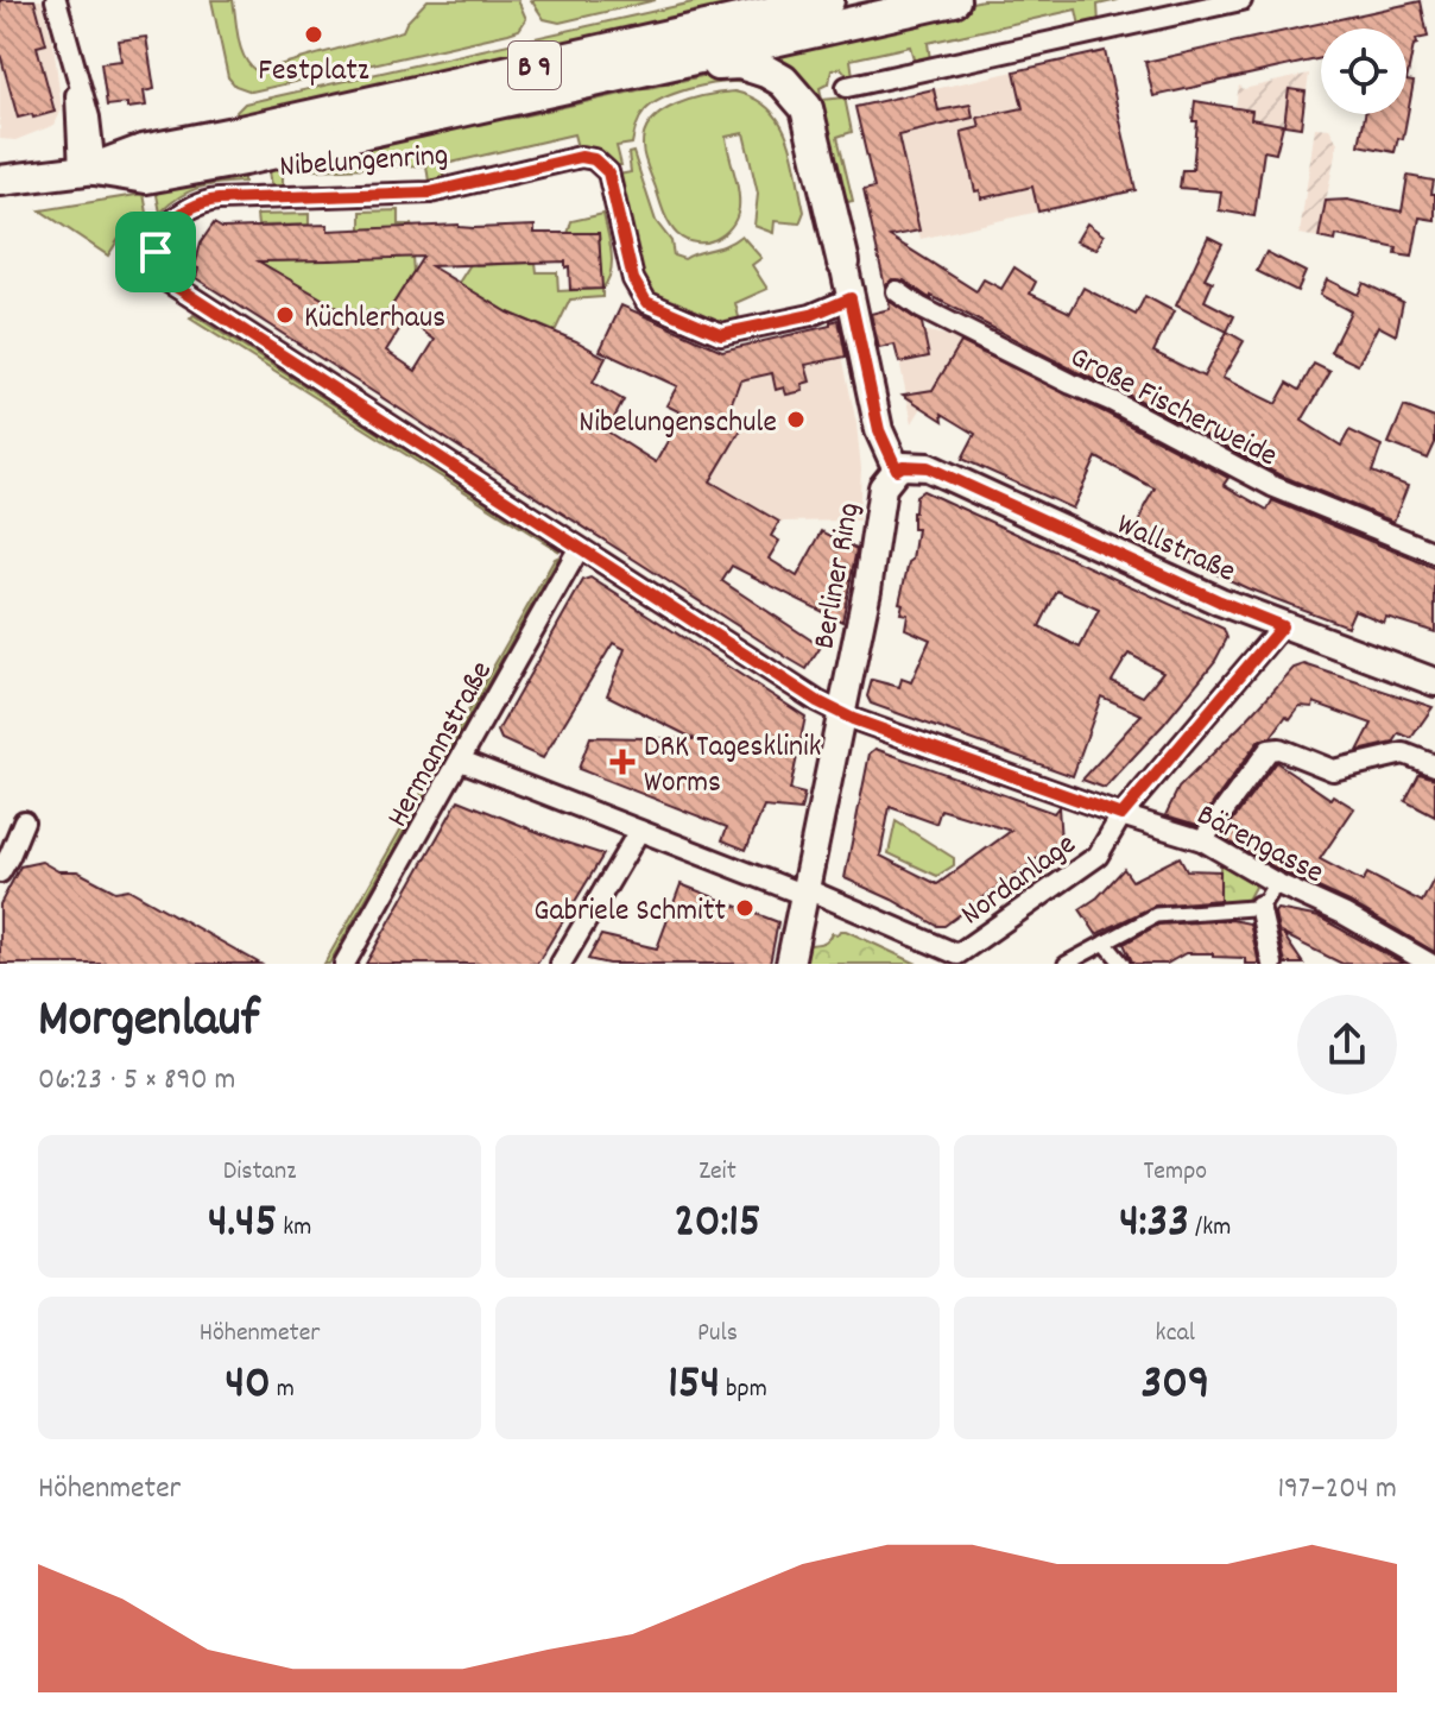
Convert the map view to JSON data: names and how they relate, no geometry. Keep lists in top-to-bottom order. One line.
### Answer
{"streets":{"highway":["B 9"],"main road":["Wallstraße","Berliner Ring"],"street":["Nibelungenring","Große Fischerweide","Hermannstraße","Bärengasse","Nordanlage"]},"crossings":[["Nibelungenring","Bärengasse"],["Wallstraße","Berliner Ring"],["Wallstraße","Nordanlage"],["Berliner Ring","Bärengasse"],["Berliner Ring","Nordanlage"],["Hermannstraße","Bärengasse"],["Hermannstraße","Nordanlage"],["Bärengasse","Nordanlage"]],"places":{"other":["Festplatz","Küchlerhaus","Nibelungenschule","Gabriele Schmitt"],"health":["DRK Tagesklinik Worms"]},"page":{"heading":["Morgenlauf","06:23 · 5 × 890 m"],"stats":[["Distanz","4.45 km"],["Zeit","20:15"],["Tempo","4:33 /km"],["Höhenmeter","40 m"],["Puls","154 bpm"],["kcal","309"]],"chart":["Höhenmeter","197–204 m"]}}
